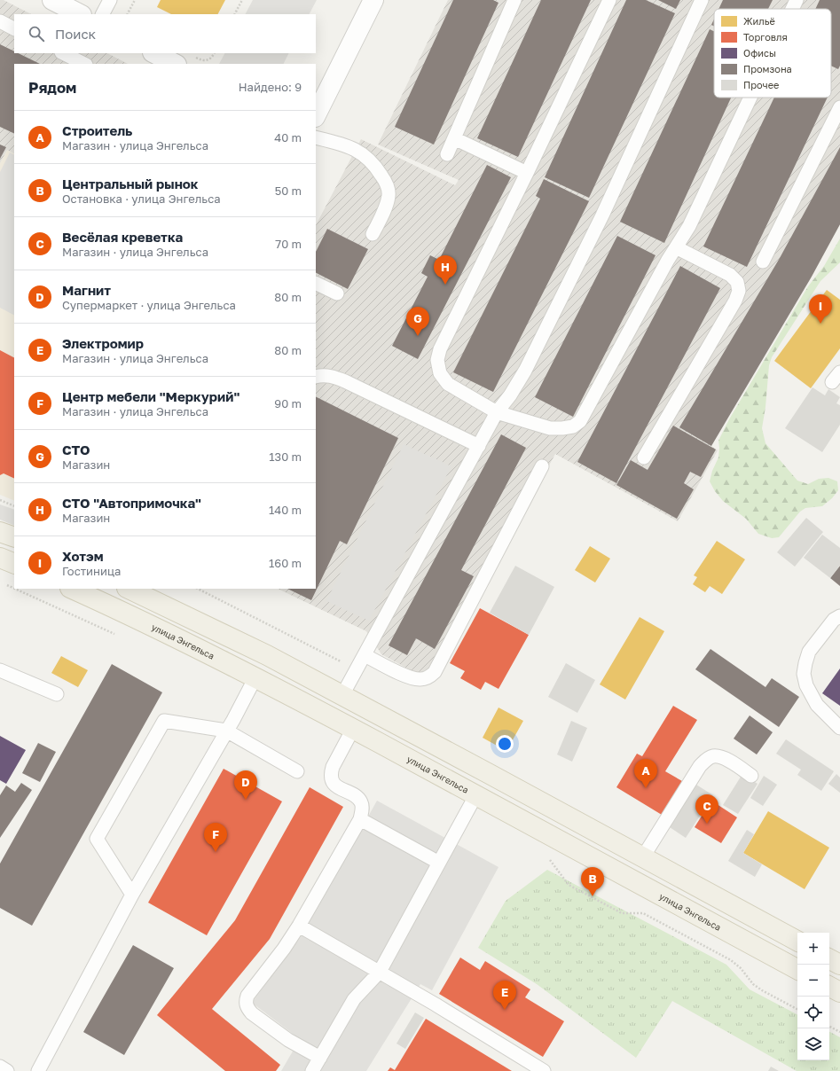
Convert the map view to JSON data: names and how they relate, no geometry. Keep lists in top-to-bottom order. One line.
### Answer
{"streets":{"main road":["улица Энгельса"]},"legend":["Жильё","Торговля","Офисы","Промзона","Прочее"],"page":{"search":"Поиск","heading":["Рядом","Найдено: 9"],"list":[{"mark":"A","name":"Строитель","note":"Магазин · улица Энгельса","value":"40 m"},{"mark":"B","name":"Центральный рынок","note":"Остановка · улица Энгельса","value":"50 m"},{"mark":"C","name":"Весёлая креветка","note":"Магазин · улица Энгельса","value":"70 m"},{"mark":"D","name":"Магнит","note":"Супермаркет · улица Энгельса","value":"80 m"},{"mark":"E","name":"Электромир","note":"Магазин · улица Энгельса","value":"80 m"},{"mark":"F","name":"Центр мебели \"Меркурий\"","note":"Магазин · улица Энгельса","value":"90 m"},{"mark":"G","name":"СТО","note":"Магазин","value":"130 m"},{"mark":"H","name":"СТО \"Автопримочка\"","note":"Магазин","value":"140 m"},{"mark":"I","name":"Хотэм","note":"Гостиница","value":"160 m"}],"pins":["H","I","G","A","D","C","F","B","E"],"map_buttons":["+","−"]}}
